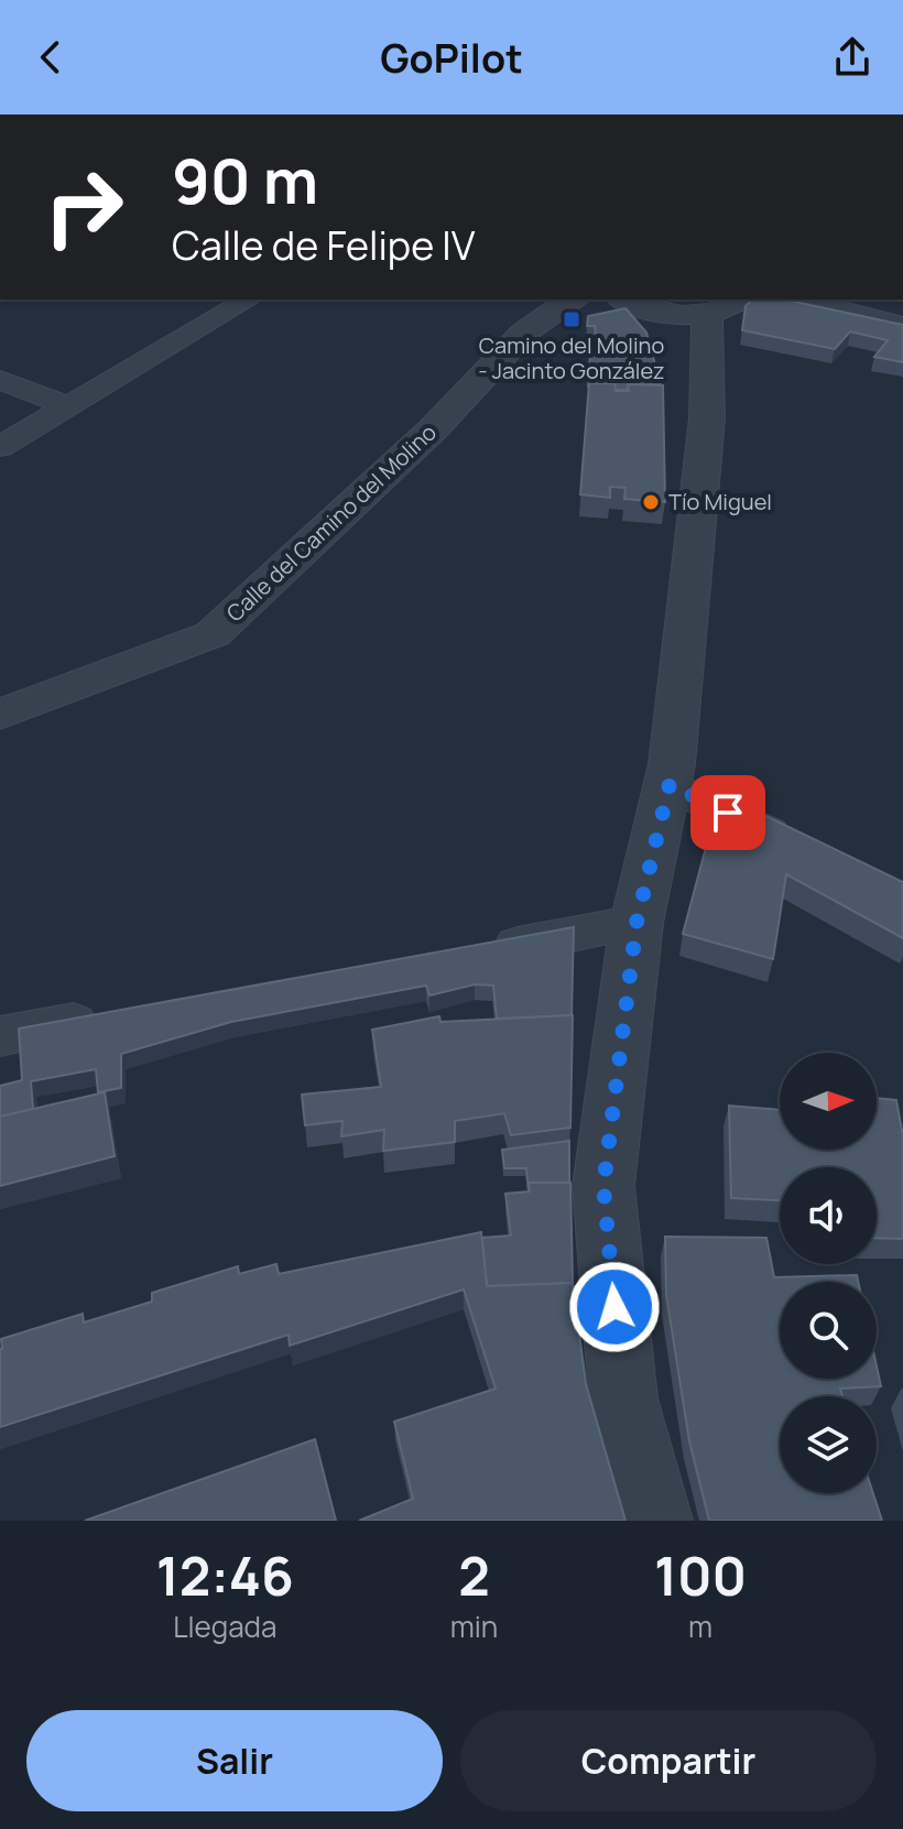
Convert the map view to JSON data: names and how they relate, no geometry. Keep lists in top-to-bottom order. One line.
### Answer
{"streets":{"street":["Calle del Camino del Molino"]},"places":{"transit":["Camino del Molino - Jacinto González"],"other":["Tío Miguel"]},"north":"right","page":{"header":"GoPilot","turn":["90 m","Calle de Felipe IV"],"eta":["12:46","Llegada","2","min","100","m"],"buttons":["Salir","Compartir"]}}
